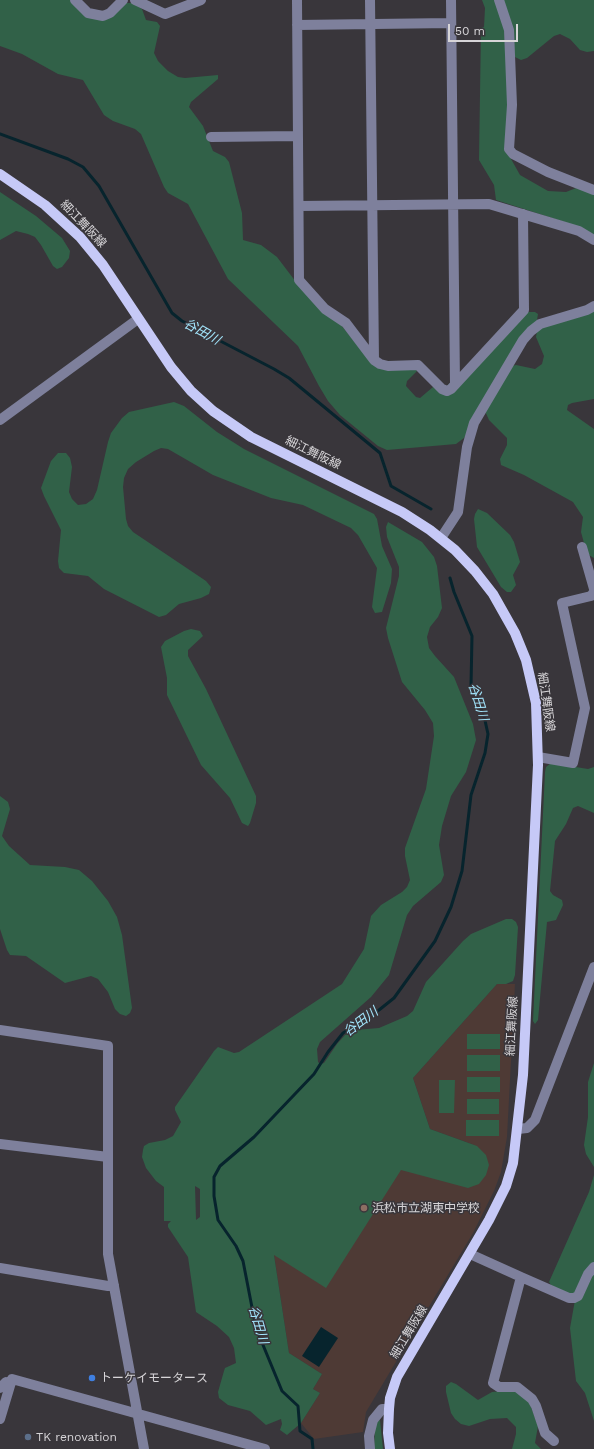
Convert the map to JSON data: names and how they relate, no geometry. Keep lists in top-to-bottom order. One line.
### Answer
{"streets":{"main road":["細江舞阪線"]},"water":["谷田川"],"places":["浜松市立湖東中学校","トーケイモータース","TK renovation"],"scale_bar":"50 m"}
